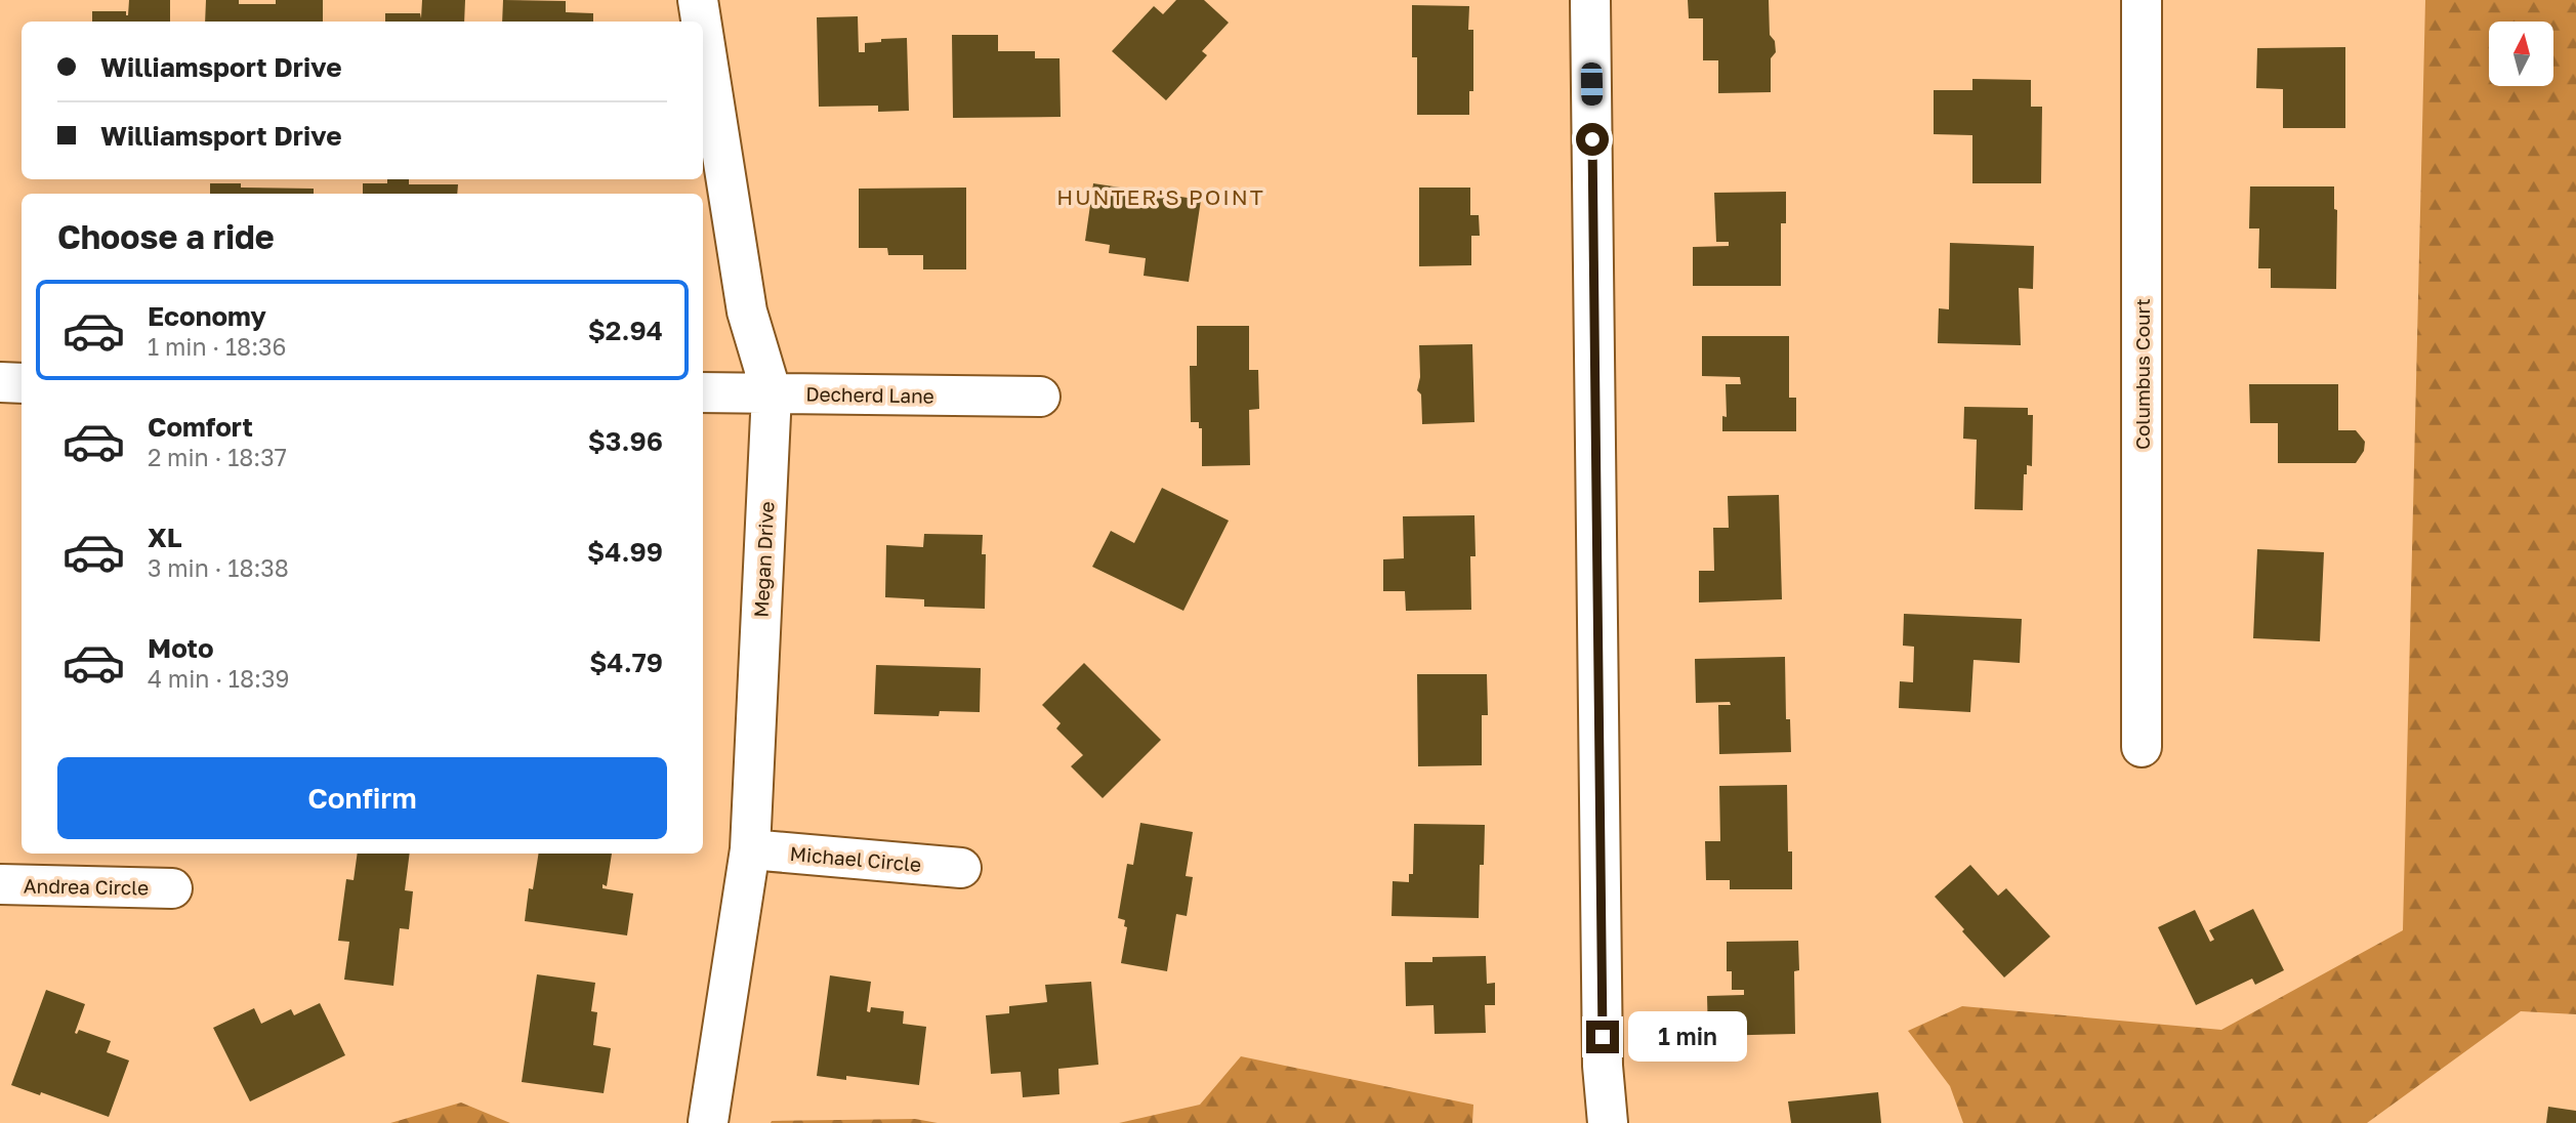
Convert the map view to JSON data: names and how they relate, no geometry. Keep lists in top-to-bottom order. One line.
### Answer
{"streets":{"street":["Columbus Court","Decherd Lane","Megan Drive","Michael Circle","Andrea Circle"]},"crossings":[["Decherd Lane","Megan Drive"],["Megan Drive","Michael Circle"]],"districts":["HUNTER'S POINT"],"north":"top","page":{"banner":["Williamsport Drive","Williamsport Drive"],"heading":"Choose a ride","list":[{"name":"Economy","note":"1 min · 18:36","value":"$2.94"},{"name":"Comfort","note":"2 min · 18:37","value":"$3.96"},{"name":"XL","note":"3 min · 18:38","value":"$4.99"},{"name":"Moto","note":"4 min · 18:39","value":"$4.79"}],"buttons":"Confirm","bubble":"1 min"}}
